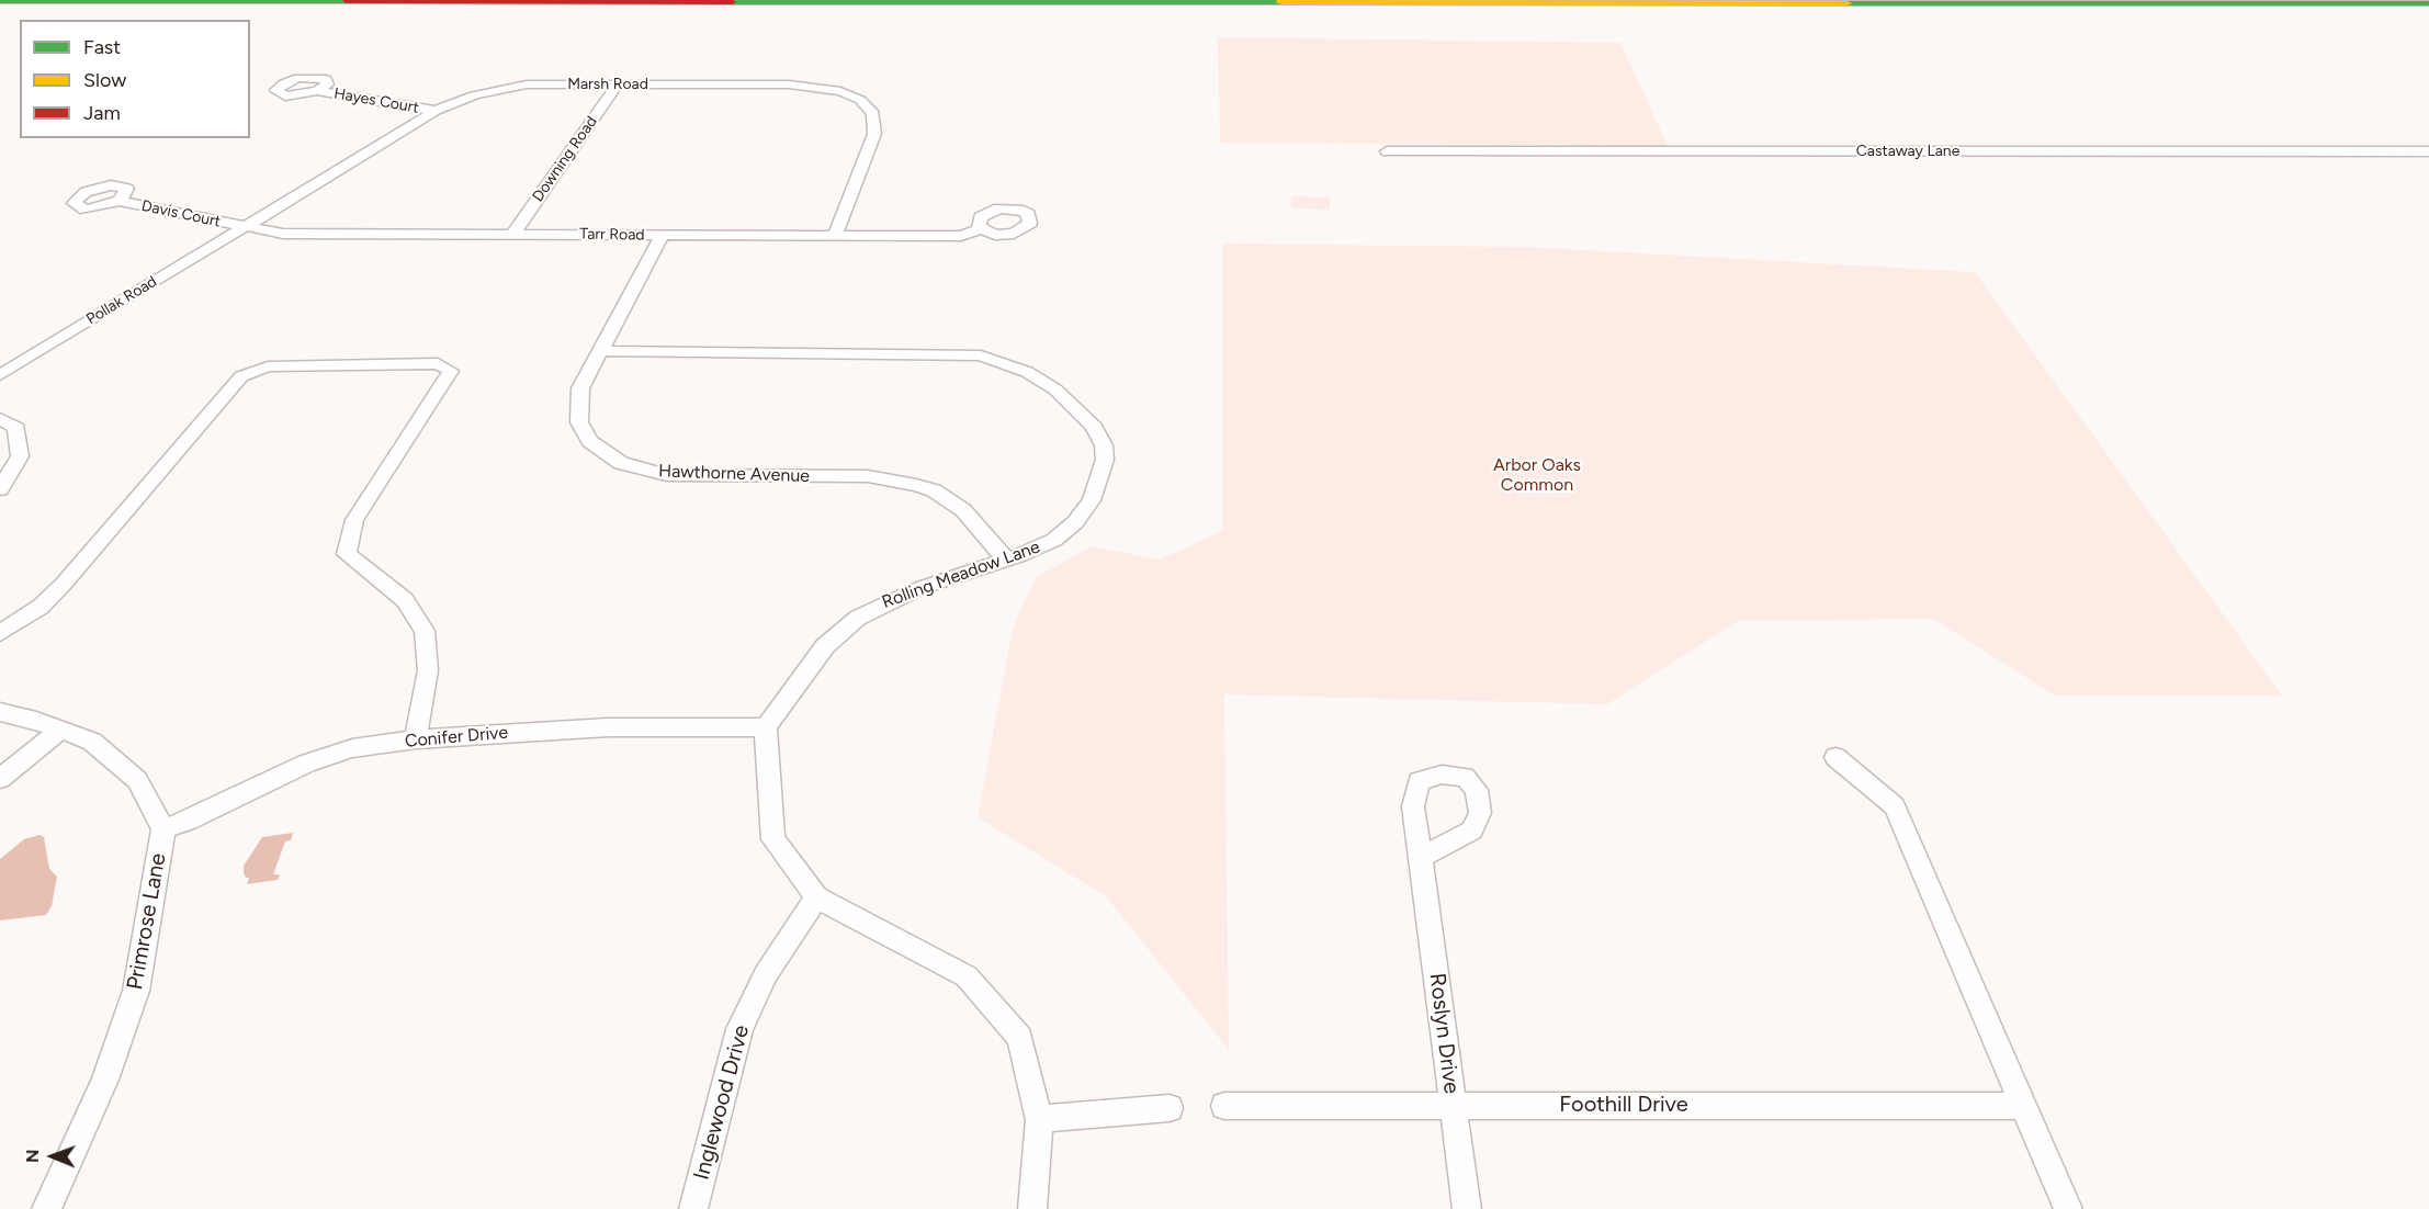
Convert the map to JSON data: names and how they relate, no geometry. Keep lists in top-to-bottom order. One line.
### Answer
{"streets":{"street":["Marsh Road","Hayes Court","Castaway Lane","Downing Road","Davis Court","Tarr Road","Pollak Road","Hawthorne Avenue","Rolling Meadow Lane","Conifer Drive","Primrose Lane","Roslyn Drive","Inglewood Drive","Foothill Drive"]},"crossings":[["Marsh Road","Hayes Court"],["Marsh Road","Downing Road"],["Marsh Road","Davis Court"],["Marsh Road","Tarr Road"],["Marsh Road","Pollak Road"],["Downing Road","Tarr Road"],["Davis Court","Tarr Road"],["Davis Court","Pollak Road"],["Tarr Road","Pollak Road"],["Tarr Road","Hawthorne Avenue"],["Hawthorne Avenue","Rolling Meadow Lane"],["Rolling Meadow Lane","Conifer Drive"],["Conifer Drive","Primrose Lane"],["Roslyn Drive","Foothill Drive"]],"parks":["Arbor Oaks Common"],"legend":["Fast","Slow","Jam"],"north":"left"}
